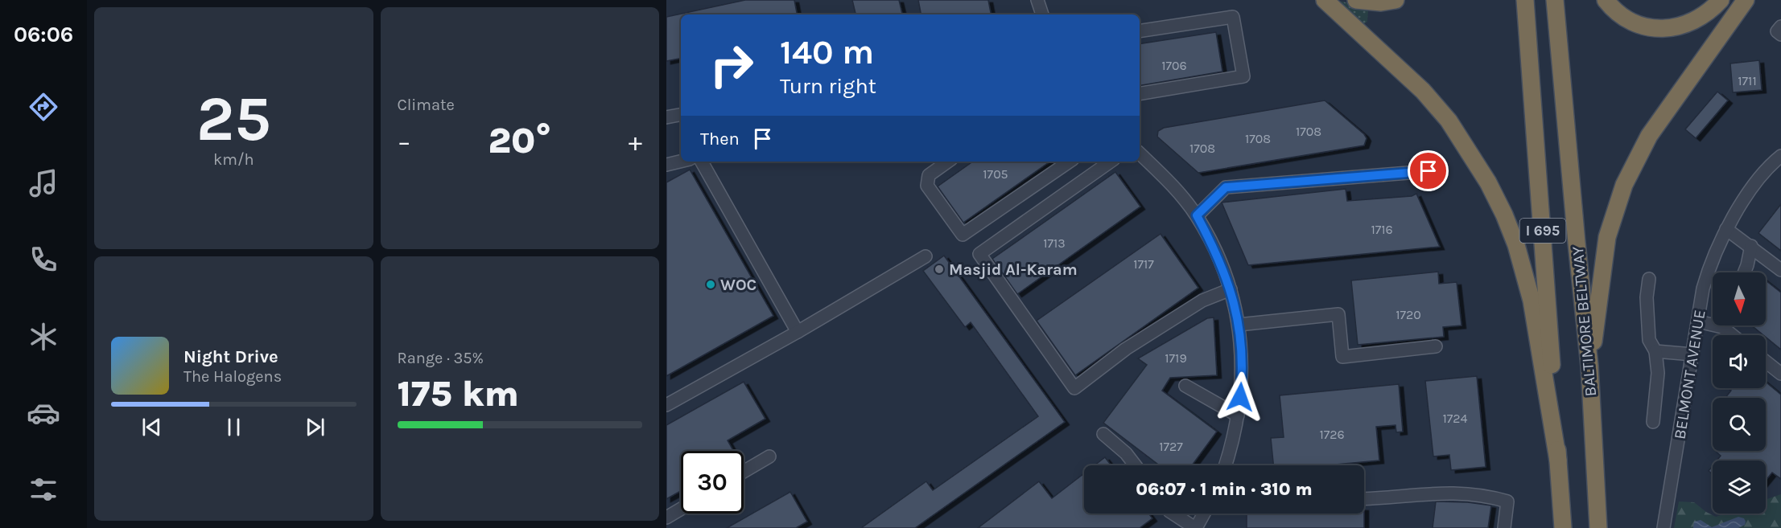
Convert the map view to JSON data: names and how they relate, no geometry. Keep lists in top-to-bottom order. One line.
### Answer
{"streets":{"highway":["I 695","BALTIMORE BELTWAY"],"street":["BELMONT AVENUE"]},"places":["Masjid Al-Karam","WOC"],"house_numbers":["1706","1711","1708","1708","1708","1705","1716","1713","1717","1720","1719","1724","1726","1727"],"north":"bottom","page":{"tabs":"06:06","tile":[["25","km/h"],"Climate",["Range · 35%","175 km"]],"turn":["140 m","Turn right"],"then":"Then","heat":["−","20°","+"],"song":["Night Drive","The Halogens"],"limit":"30","trip":"06:07 · 1 min · 310 m"}}
